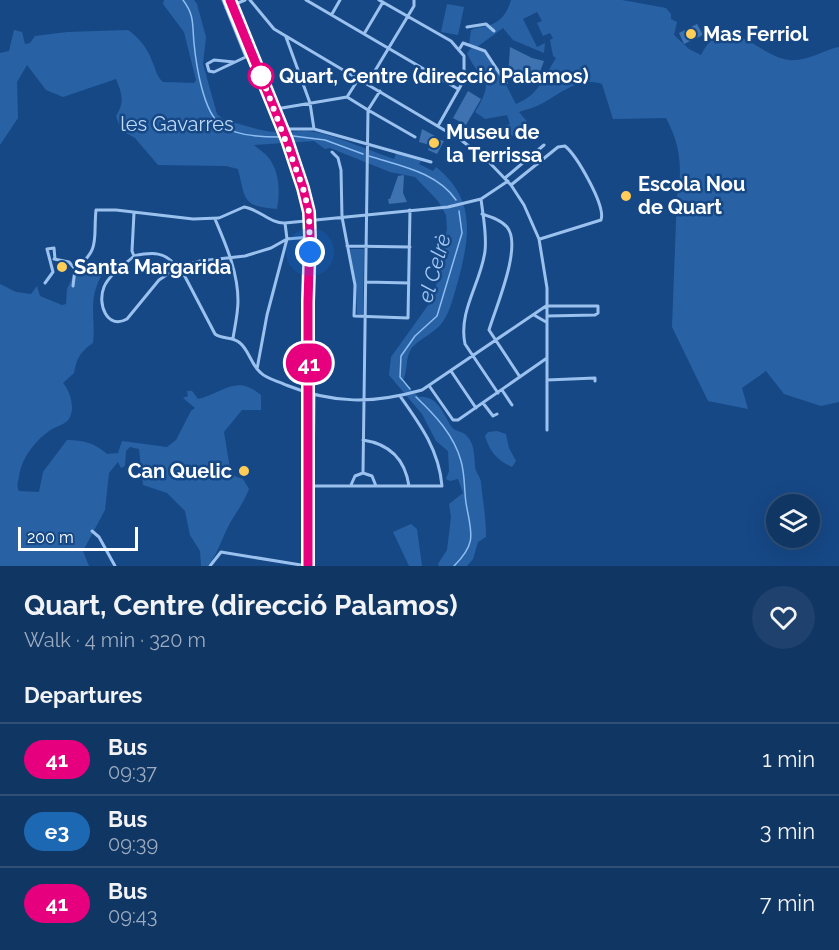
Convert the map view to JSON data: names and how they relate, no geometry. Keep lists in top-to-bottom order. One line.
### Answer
{"water":["el Celrè"],"parks":["les Gavarres"],"places":["Mas Ferriol","Quart, Centre (direcció Palamos)","Museu de la Terrissa","Escola Nou de Quart","Santa Margarida","Can Quelic"],"lines":["bus line 41"],"scale_bar":"200 m","page":{"on_map":"41","scale":"200 m","heading":[["Quart, Centre (direcció Palamos)","Walk · 4 min · 320 m"],"Departures"],"list":[{"mark":"41","name":"Bus","note":"09:37","value":"1 min"},{"mark":"e3","name":"Bus","note":"09:39","value":"3 min"},{"mark":"41","name":"Bus","note":"09:43","value":"7 min"}]}}
